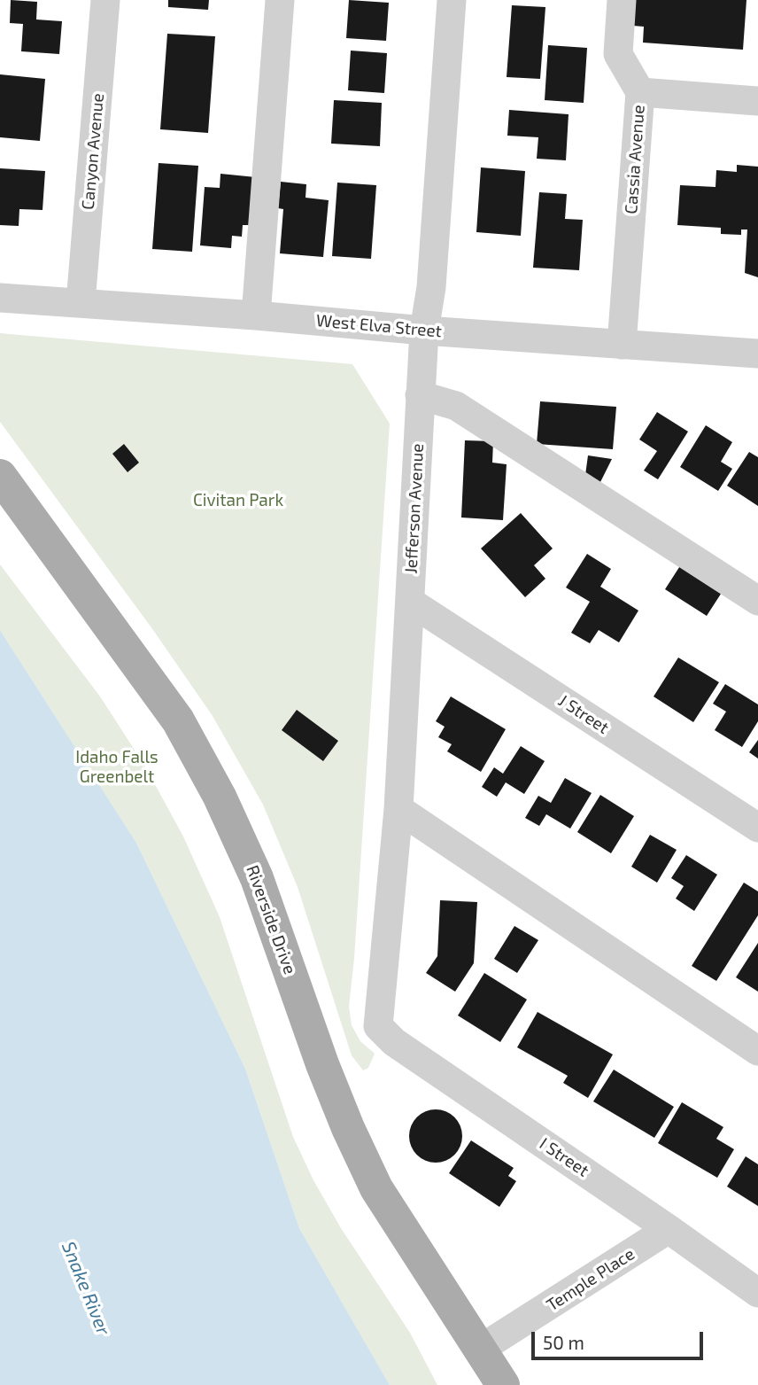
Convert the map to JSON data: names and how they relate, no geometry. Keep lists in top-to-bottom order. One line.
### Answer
{"streets":{"main road":["Riverside Drive"],"street":["Canyon Avenue","Cassia Avenue","West Elva Street","Jefferson Avenue","J Street","I Street","Temple Place"]},"crossings":[["Canyon Avenue","West Elva Street"],["Cassia Avenue","West Elva Street"],["West Elva Street","Jefferson Avenue"],["Jefferson Avenue","J Street"],["Jefferson Avenue","I Street"],["Riverside Drive","Temple Place"],["I Street","Temple Place"]],"water":["Snake River"],"parks":["Civitan Park","Idaho Falls Greenbelt"],"scale_bar":"50 m"}
